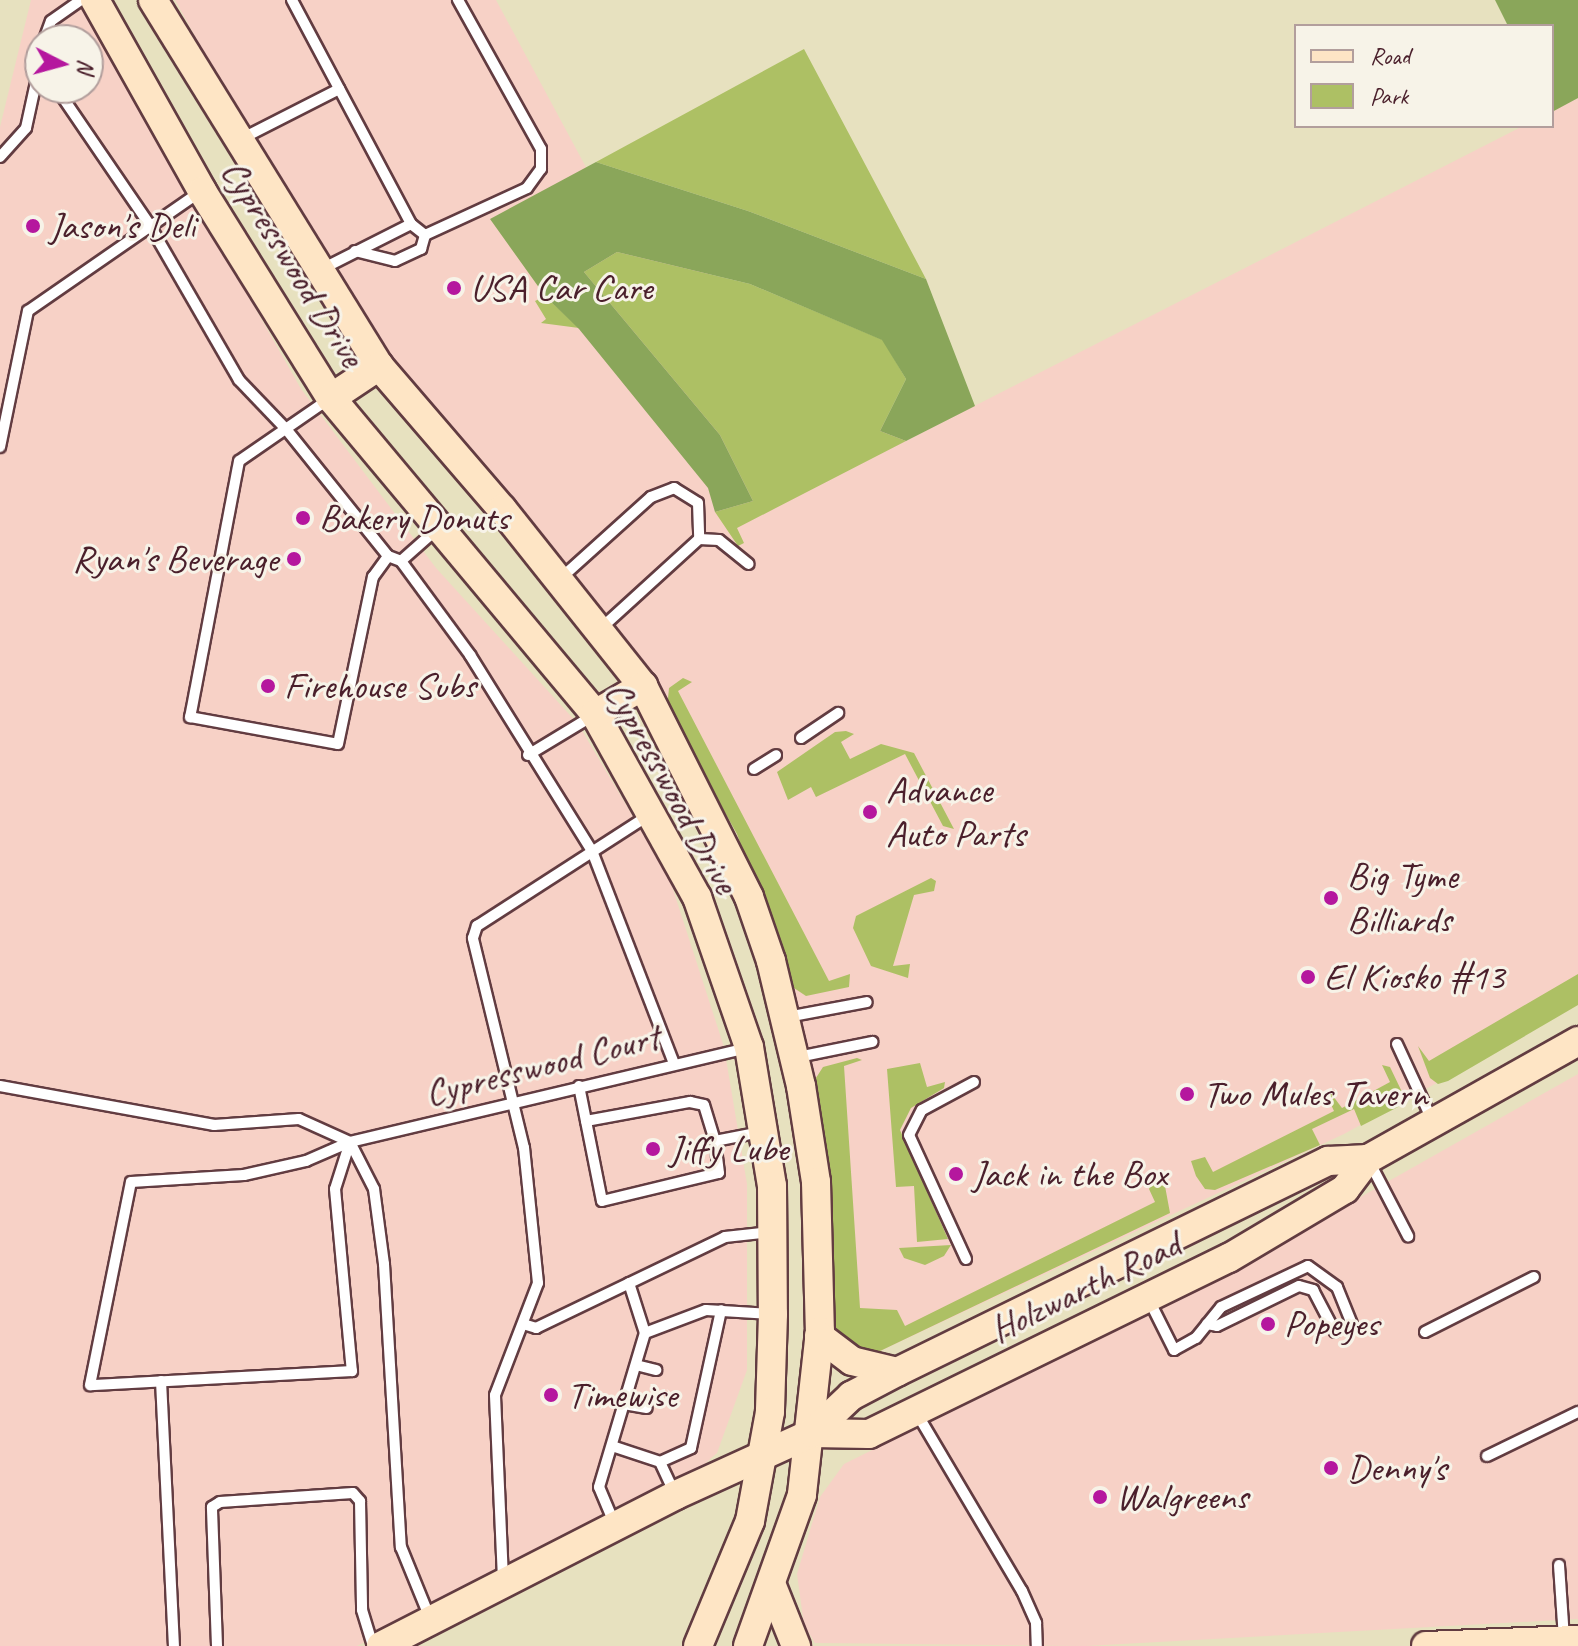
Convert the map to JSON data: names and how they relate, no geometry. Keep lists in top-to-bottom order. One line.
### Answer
{"streets":{"main road":["Cypresswood Drive","Holzwarth Road"],"lane":["Cypresswood Court"]},"crossings":[["Cypresswood Drive","Cypresswood Court"],["Cypresswood Drive","Holzwarth Road"]],"places":["Jason's Deli","USA Car Care","Bakery Donuts","Ryan's Beverage","Firehouse Subs","Advance Auto Parts","Big Tyme Billiards","El Kiosko #13","Two Mules Tavern","Jiffy Lube","Jack in the Box","Popeyes","Timewise","Denny's","Walgreens"],"legend":["Road","Park"],"north":"right"}
